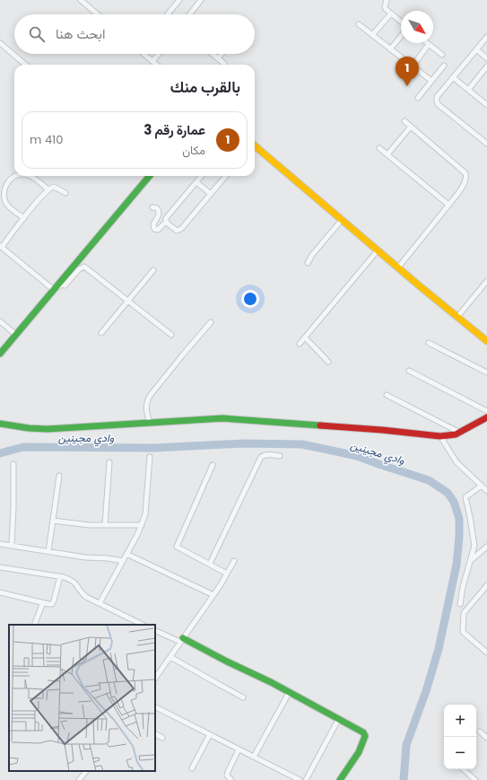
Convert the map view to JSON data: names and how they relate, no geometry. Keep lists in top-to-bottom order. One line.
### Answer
{"water":["وادي مجينين"],"north":"bottom right","page":{"search":"ابحث هنا","pins":"1","heading":"بالقرب منك","list":[{"mark":"1","name":"عمارة رقم 3","note":"مكان","value":"410 m"}],"map_buttons":["+","−"]}}
